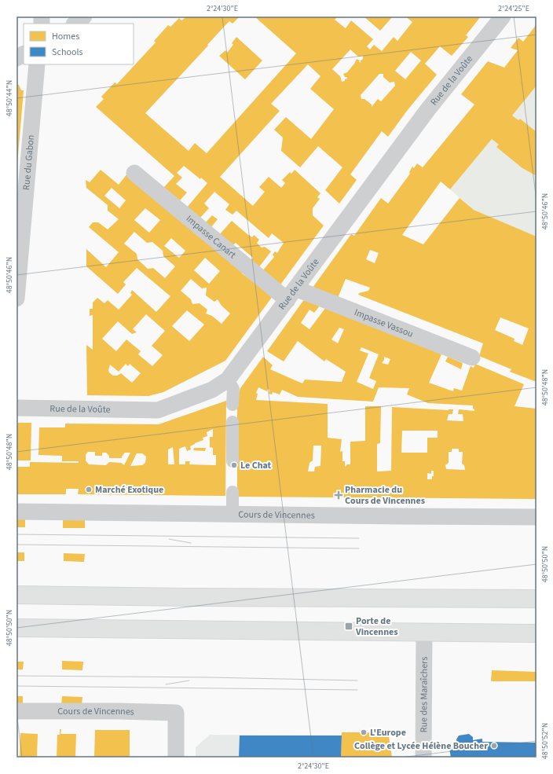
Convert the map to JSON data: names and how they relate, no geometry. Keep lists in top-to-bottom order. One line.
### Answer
{"streets":{"street":["Rue de la Voûte","Rue du Gabon","Impasse Canart","Impasse Vassou","Cours de Vincennes","Rue des Maraîchers"]},"crossings":[["Rue de la Voûte","Impasse Canart"],["Rue de la Voûte","Impasse Vassou"],["Impasse Canart","Impasse Vassou"]],"places":{"other":["Le Chat","Marché Exotique","L'Europe","Collège et Lycée Hélène Boucher"],"health":["Pharmacie du Cours de Vincennes"],"transit":["Porte de Vincennes"]},"legend":["Homes","Schools"],"coordinates":["2°24'30\"E","2°24'25\"E","48°50'44\"N","48°50'46\"N","48°50'48\"N","48°50'50\"N","48°50'52\"N"]}
